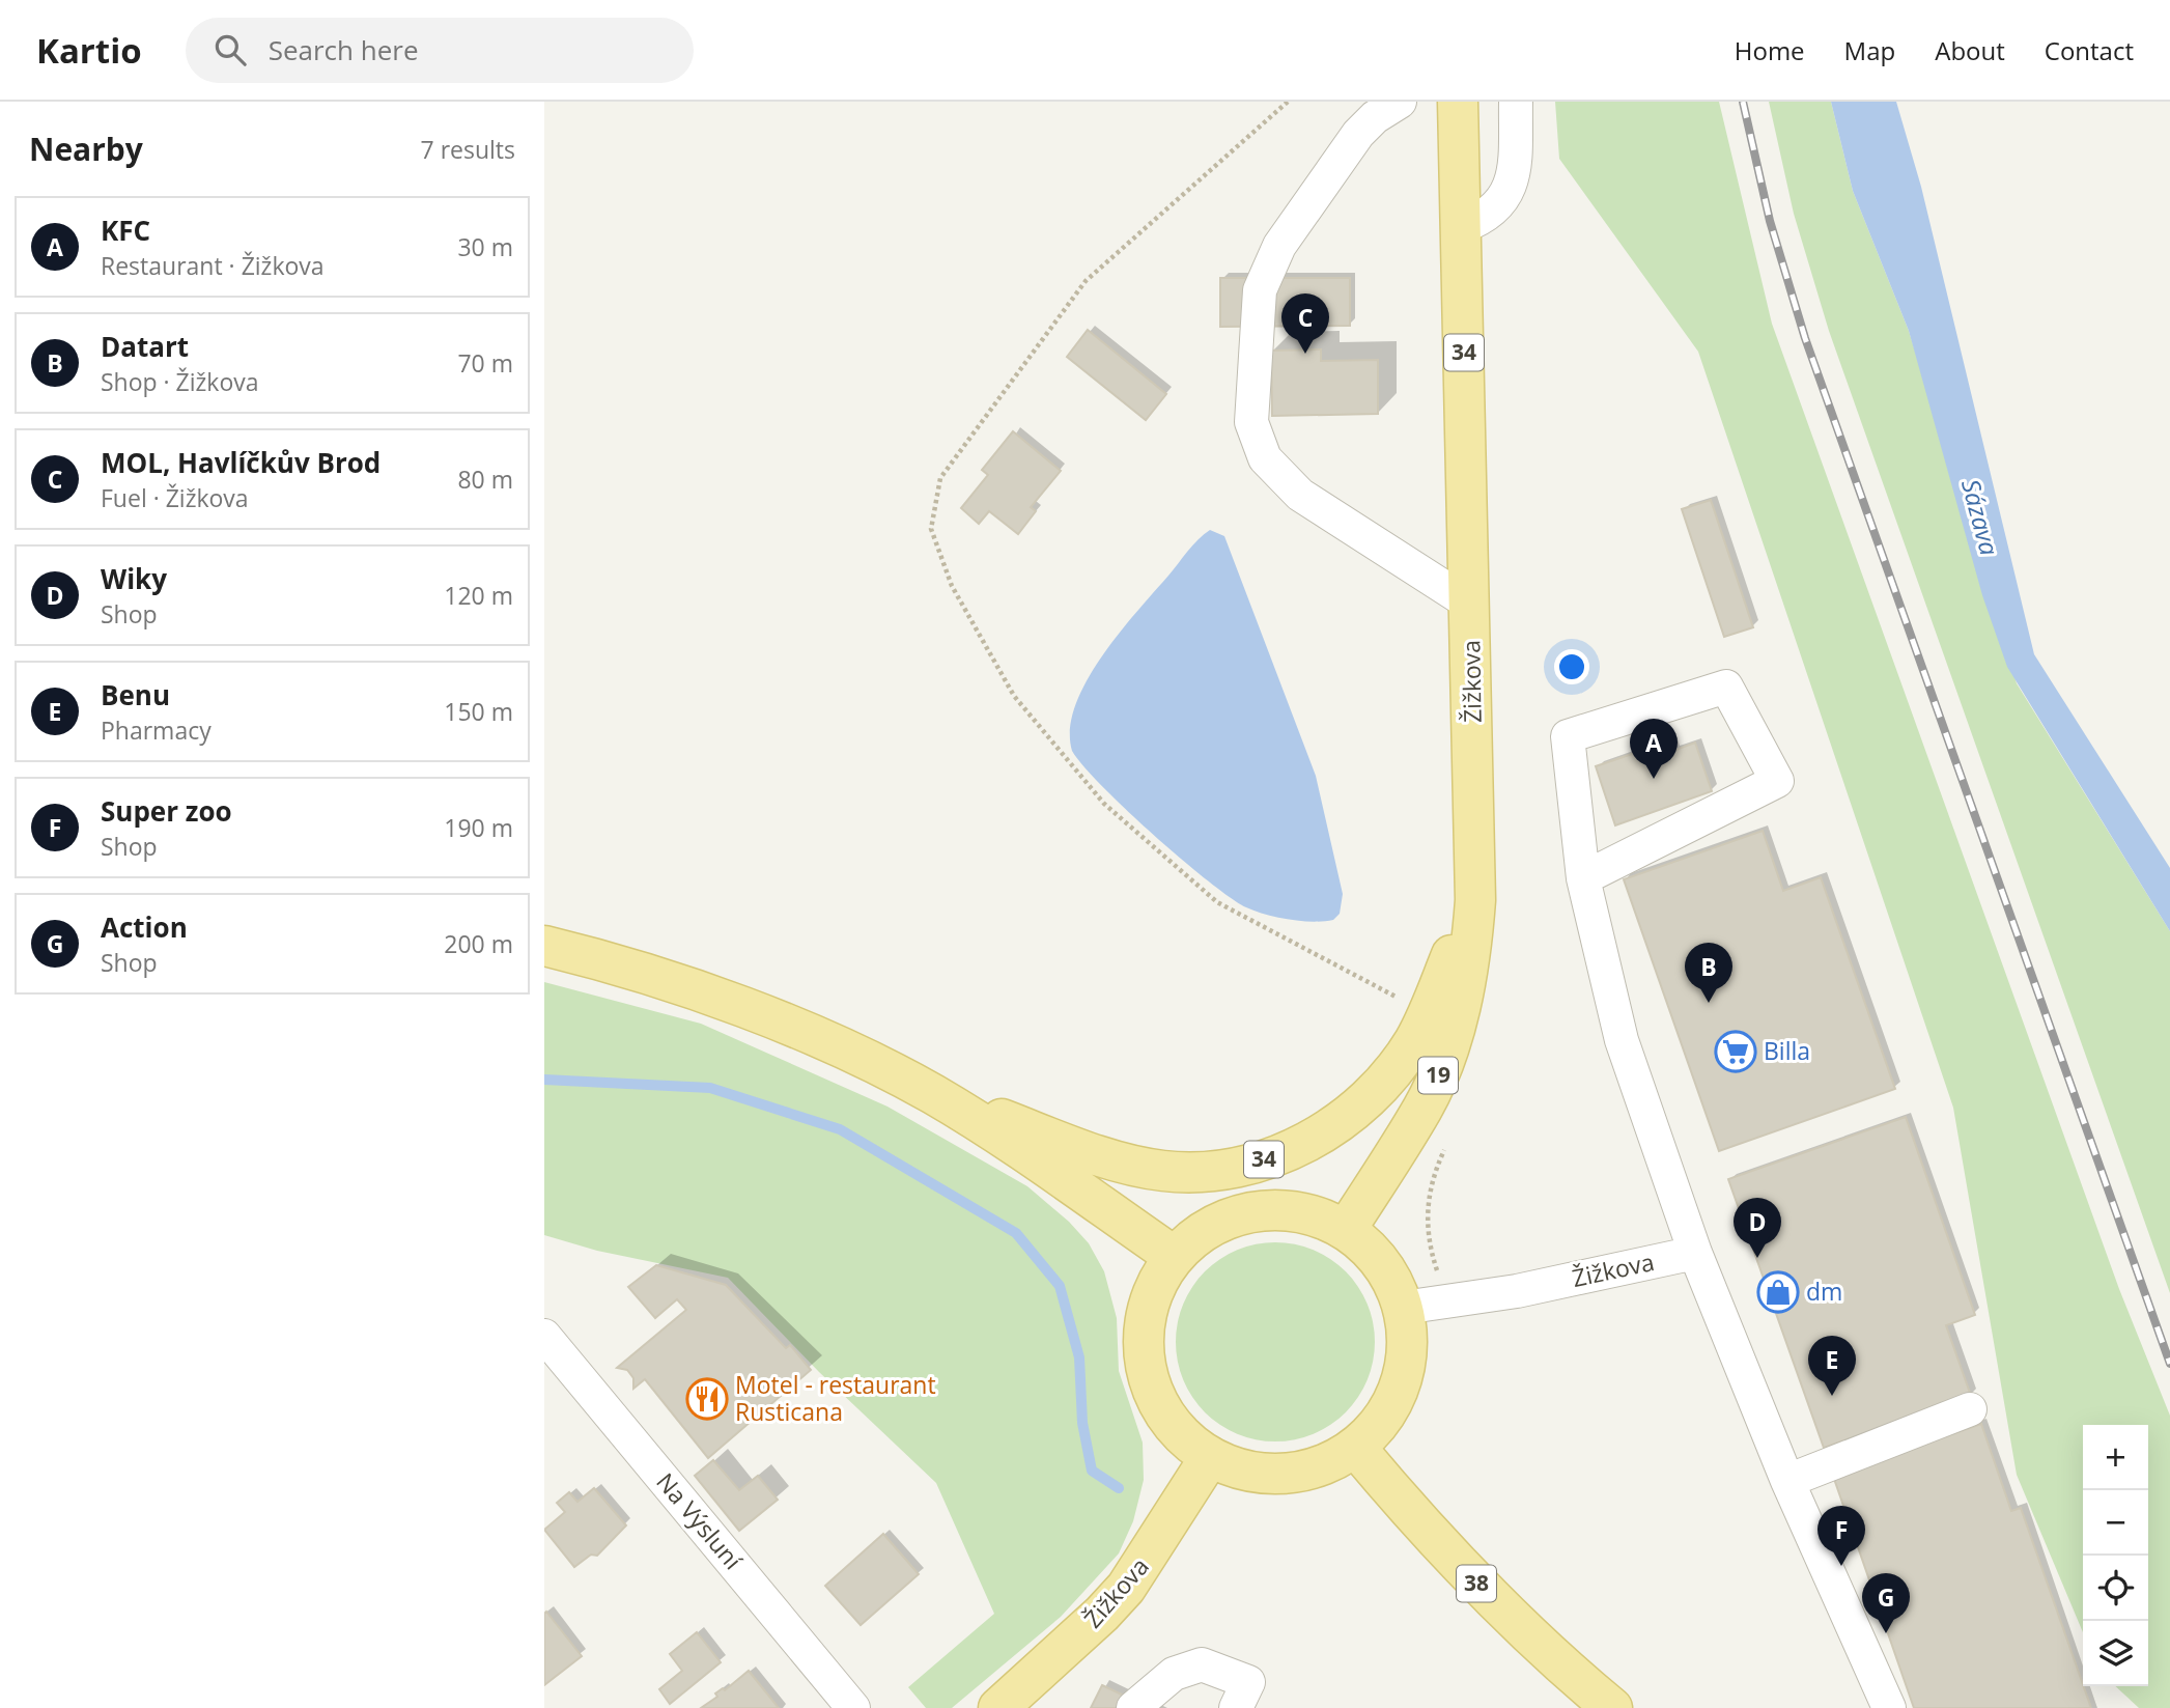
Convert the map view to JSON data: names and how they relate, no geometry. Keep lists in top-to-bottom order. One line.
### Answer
{"streets":{"main road":["34","Žižkova","19","38"],"street":["Na Výsluní"]},"crossings":[["34","Žižkova"],["34","38"]],"water":["Sázava"],"places":{"supermarket":["Billa"],"shop":["dm"],"restaurant":["Motel - restaurant Rusticana"]},"page":{"header":"Kartio","search":"Search here","nav":["Home","Map","About","Contact"],"heading":["Nearby","7 results"],"list":[{"mark":"A","name":"KFC","note":"Restaurant · Žižkova","value":"30 m"},{"mark":"B","name":"Datart","note":"Shop · Žižkova","value":"70 m"},{"mark":"C","name":"MOL, Havlíčkův Brod","note":"Fuel · Žižkova","value":"80 m"},{"mark":"D","name":"Wiky","note":"Shop","value":"120 m"},{"mark":"E","name":"Benu","note":"Pharmacy","value":"150 m"},{"mark":"F","name":"Super zoo","note":"Shop","value":"190 m"},{"mark":"G","name":"Action","note":"Shop","value":"200 m"}],"pins":["C","A","B","D","E","F","G"],"map_buttons":["+","−"]}}
